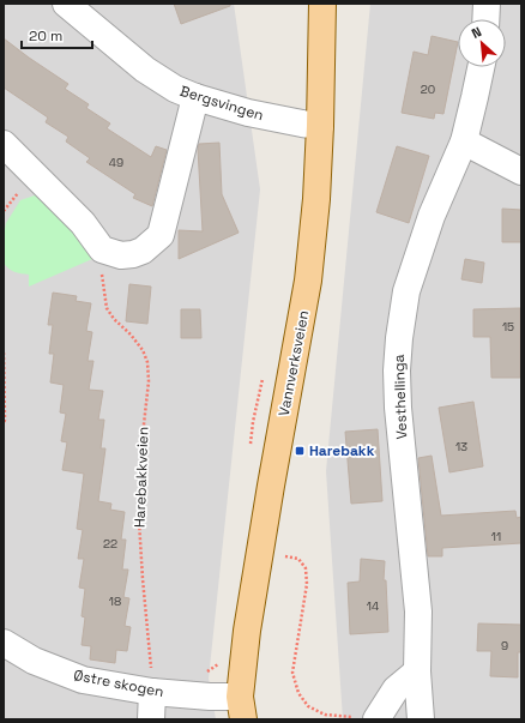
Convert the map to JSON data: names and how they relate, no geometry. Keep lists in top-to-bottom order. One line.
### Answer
{"streets":{"main road":["Vannverksveien"],"street":["Bergsvingen","Vesthellinga","Østre skogen"],"path":["Harebakkveien"]},"crossings":[["Bergsvingen","Vannverksveien"],["Vannverksveien","Østre skogen"],["Harebakkveien","Østre skogen"]],"places":{"transit":["Harebakk"]},"house_numbers":["20","49","15","13","11","22","18","14","9"],"scale_bar":"20 m","north":"top left"}
